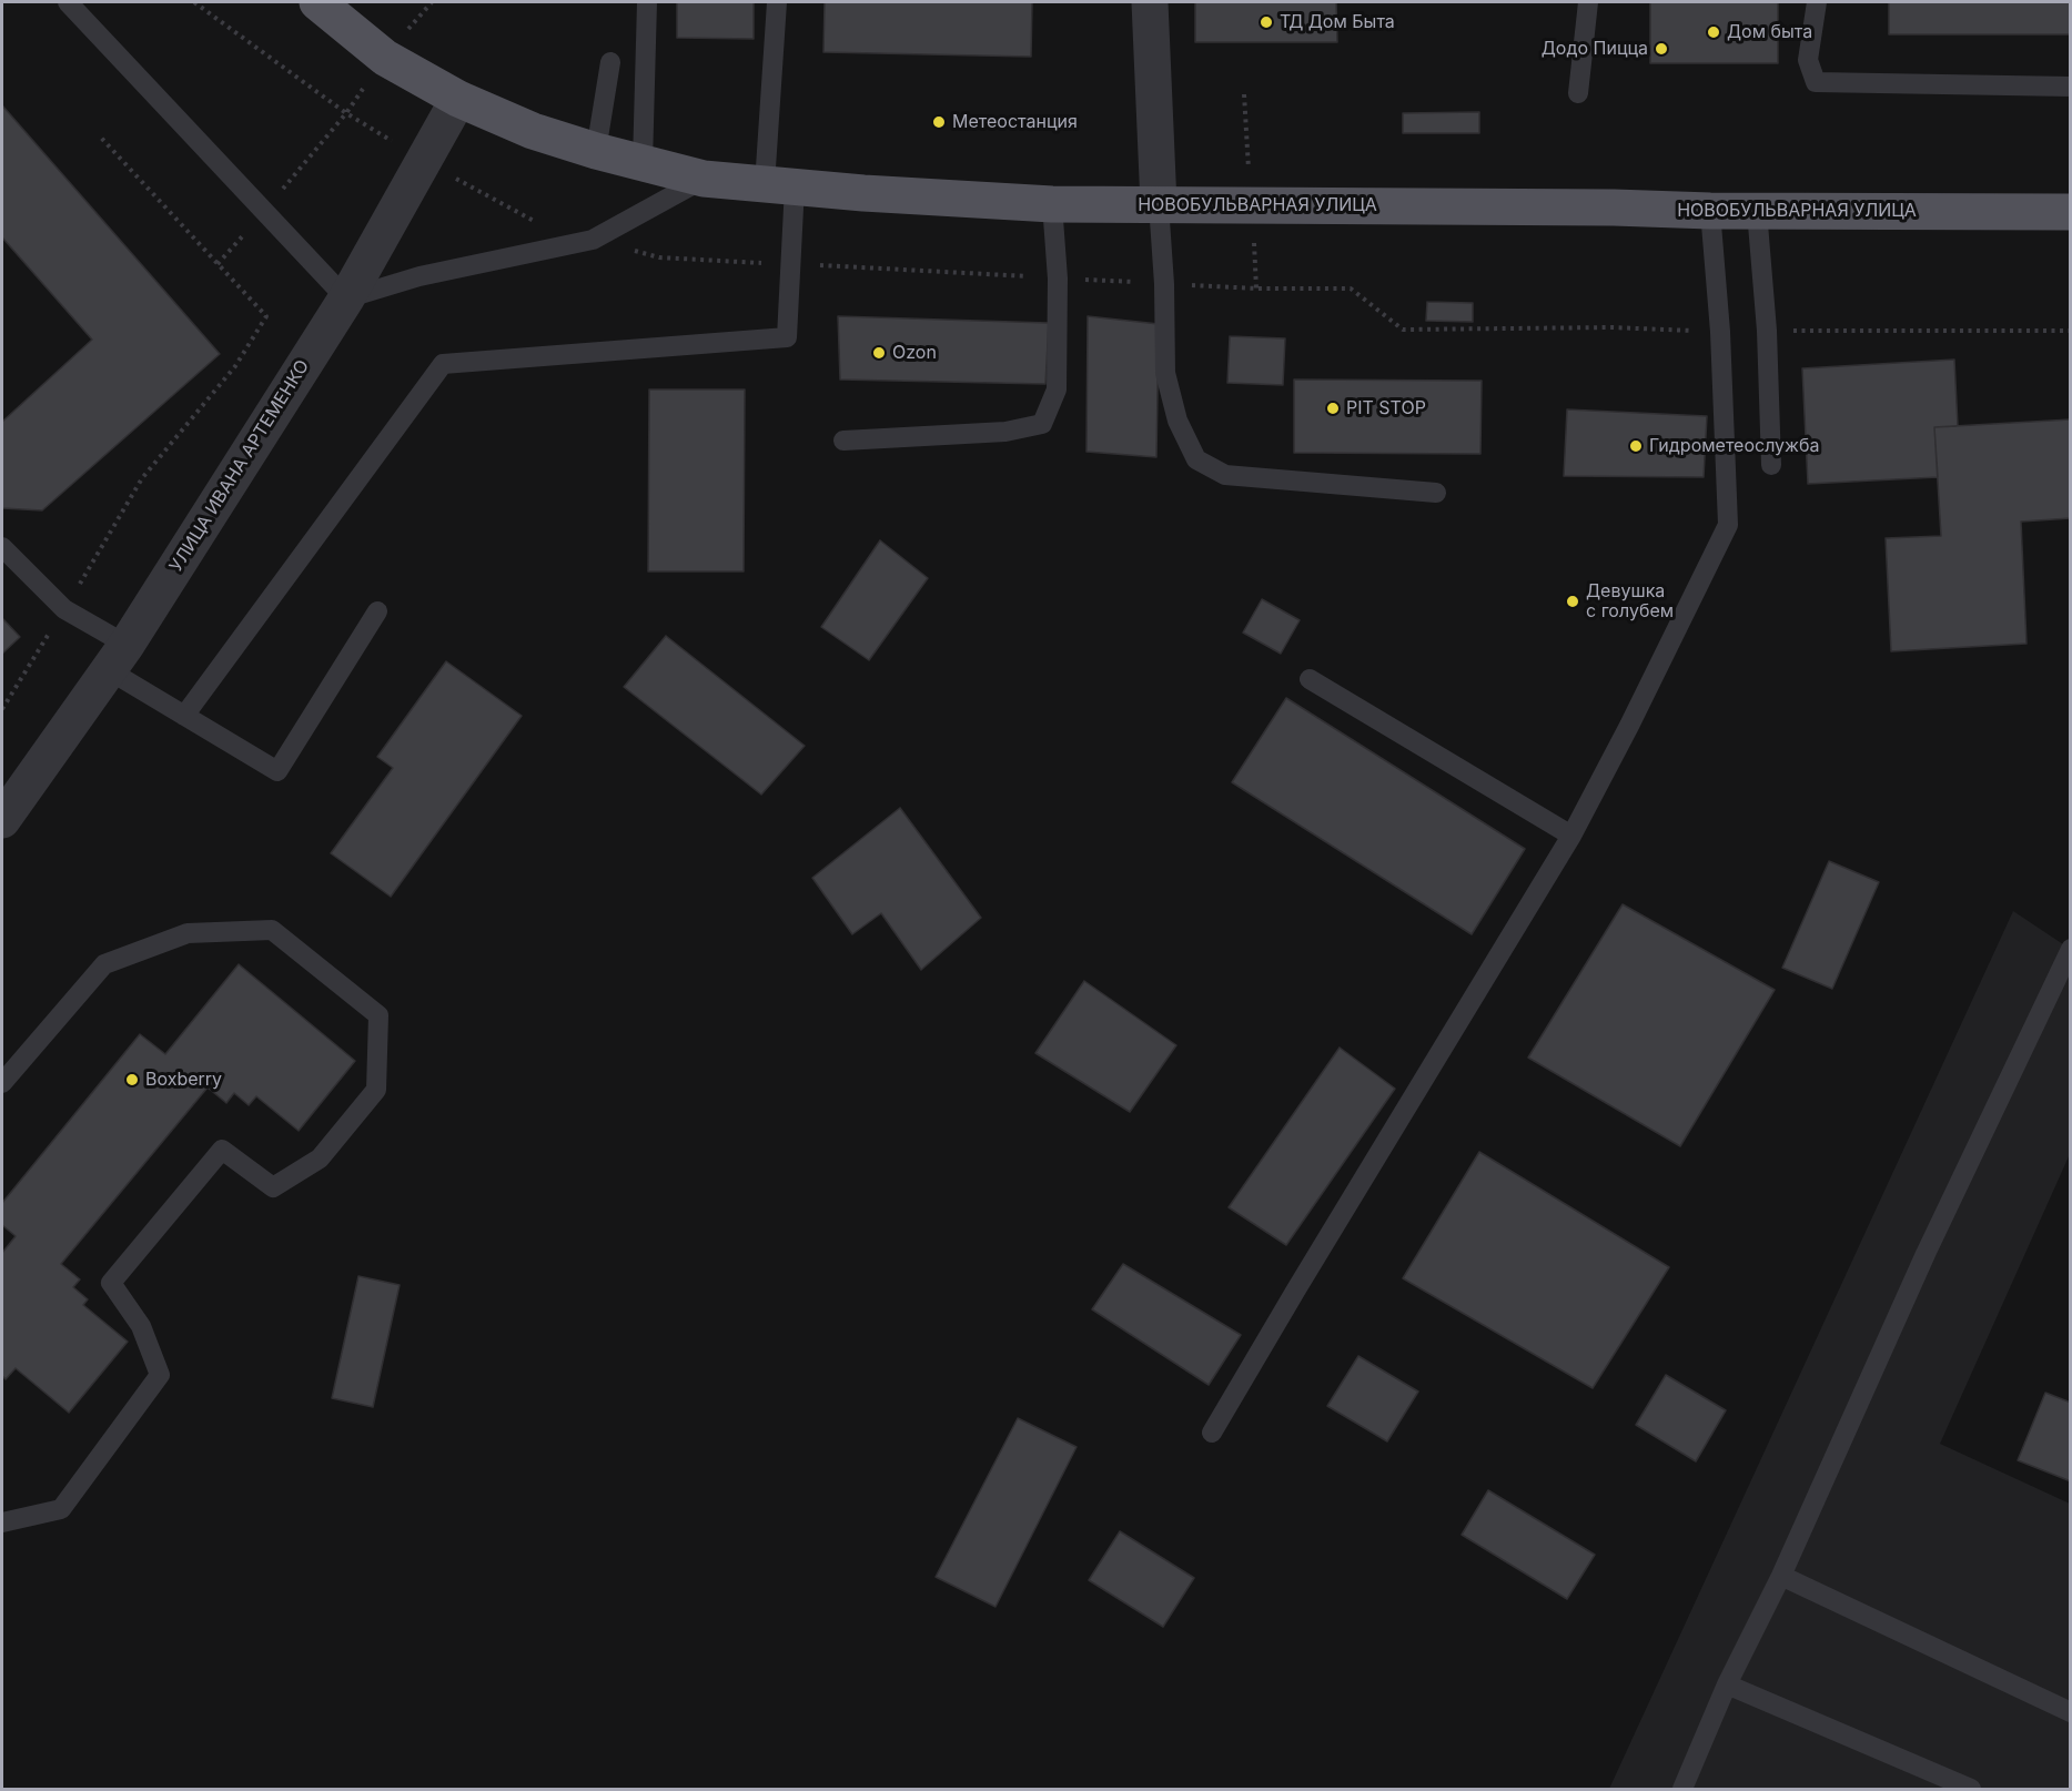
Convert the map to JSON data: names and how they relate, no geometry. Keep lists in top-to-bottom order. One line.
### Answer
{"streets":{"main road":["НОВОБУЛЬВАРНАЯ УЛИЦА"],"street":["УЛИЦА ИВАНА АРТЕМЕНКО"]},"crossings":[["НОВОБУЛЬВАРНАЯ УЛИЦА","УЛИЦА ИВАНА АРТЕМЕНКО"]],"places":["ТД Дом Быта","Дом быта","Додо Пицца","Метеостанция","Ozon","PIT STOP","Гидрометеослужба","Девушка с голубем","Boxberry"]}
